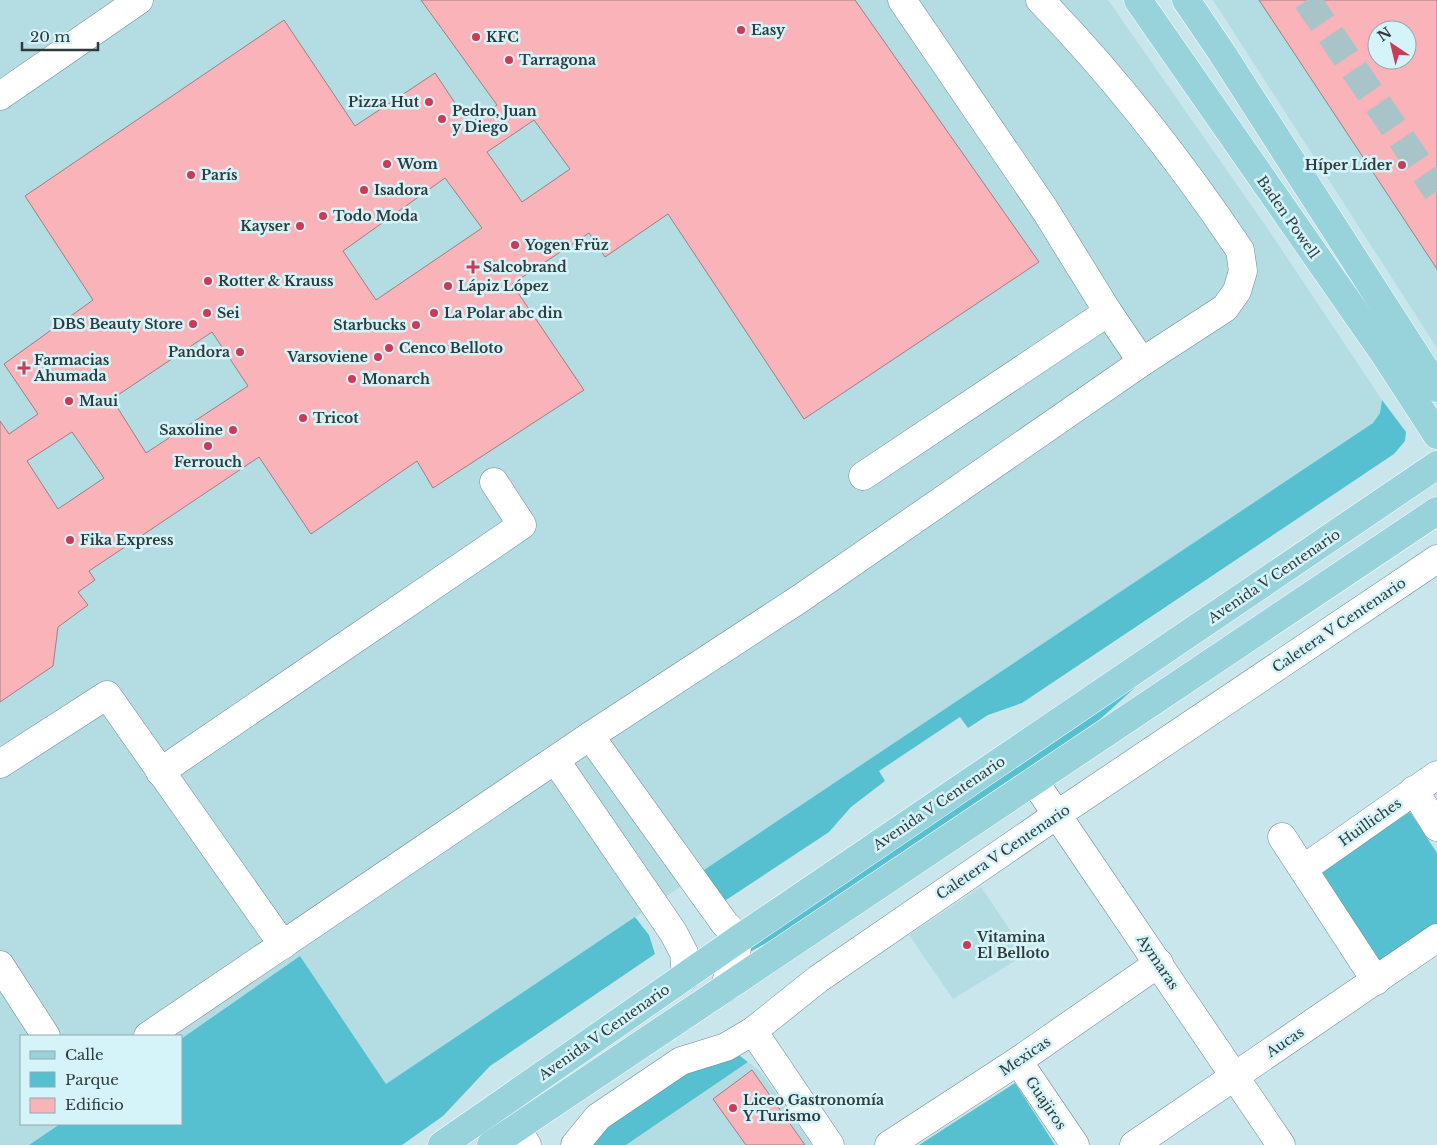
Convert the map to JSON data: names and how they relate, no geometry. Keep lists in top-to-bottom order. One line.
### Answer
{"streets":{"main road":["Baden Powell","Avenida V Centenario"],"street":["Caletera V Centenario","Huilliches","Aymaras","Aucas","Mexicas","Guajiros"]},"crossings":[["Caletera V Centenario","Aymaras"],["Aymaras","Aucas"],["Aymaras","Mexicas"],["Mexicas","Guajiros"]],"places":{"other":["Easy","KFC","Tarragona","Pizza Hut","Pedro, Juan y Diego","Wom","Híper Líder","París","Isadora","Todo Moda","Kayser","Yogen Früz","Rotter & Krauss","Lápiz López","Sei","La Polar abc din","DBS Beauty Store","Starbucks","Cenco Belloto","Pandora","Varsoviene","Monarch","Maui","Tricot","Saxoline","Ferrouch","Fika Express","Vitamina El Belloto","Liceo Gastronomía Y Turismo"],"health":["Salcobrand","Farmacias Ahumada"]},"legend":["Calle","Parque","Edificio"],"scale_bar":"20 m","north":"top left"}
